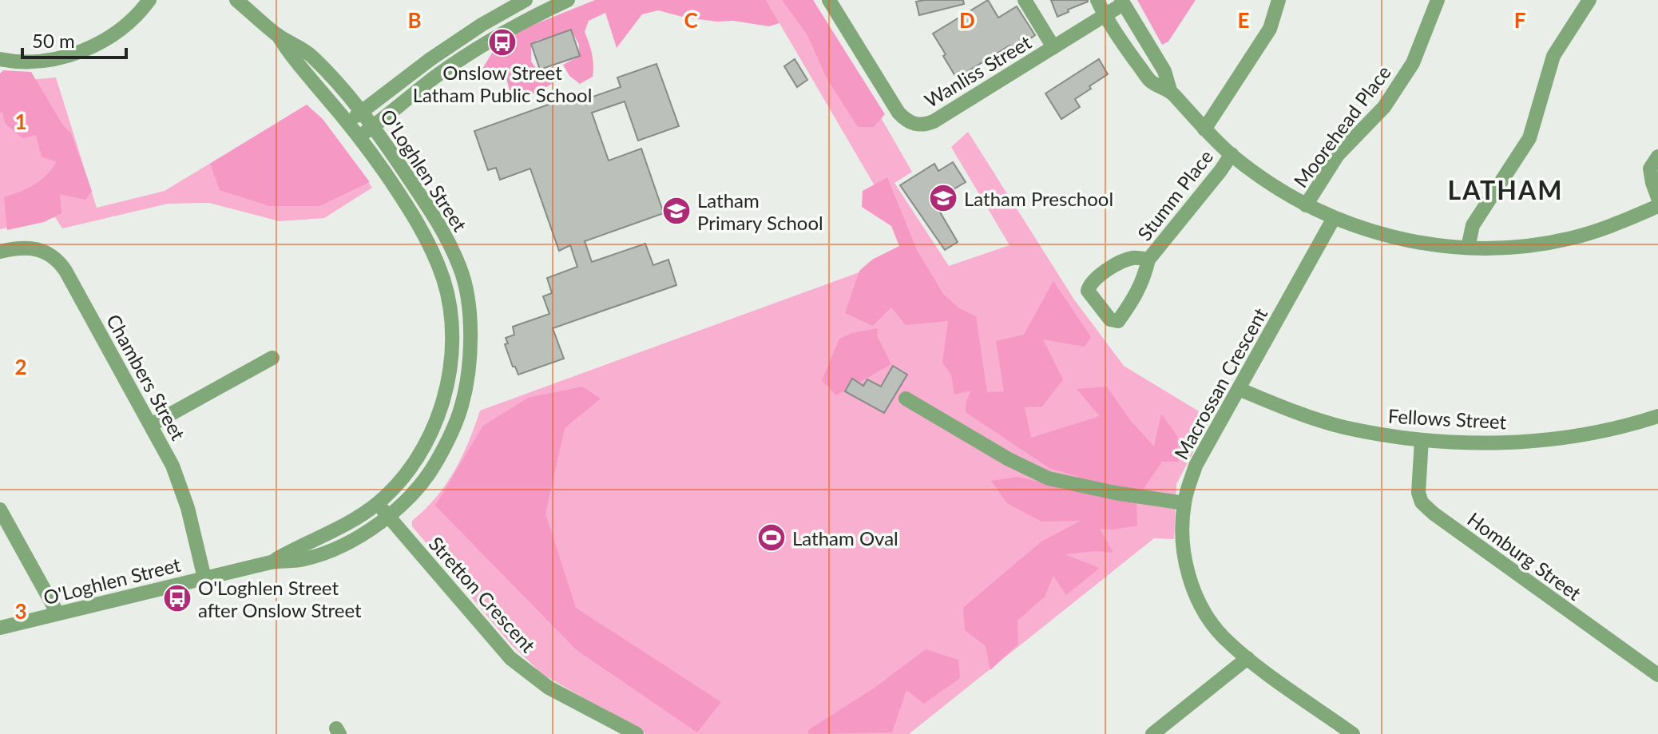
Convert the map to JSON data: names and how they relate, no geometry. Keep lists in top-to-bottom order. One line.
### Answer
{"streets":{"street":["Wanliss Street","Moorehead Place","O'Loghlen Street","Stumm Place","Chambers Street","Macrossan Crescent","Fellows Street","Homburg Street","Stretton Crescent"]},"crossings":[["O'Loghlen Street","Chambers Street"],["O'Loghlen Street","Stretton Crescent"],["Macrossan Crescent","Fellows Street"],["Fellows Street","Homburg Street"]],"districts":["LATHAM"],"places":{"bus stop":["Onslow Street Latham Public School","O'Loghlen Street after Onslow Street"],"school or university":["Latham Preschool","Latham Primary School"],"sports":["Latham Oval"]},"scale_bar":"50 m","grid":{"columns":["B","C","D","E","F"],"rows":["1","2","3"]}}
